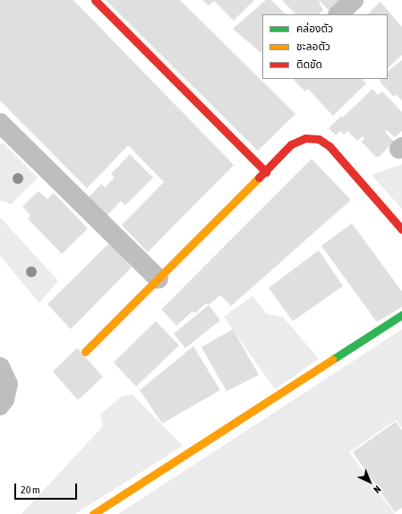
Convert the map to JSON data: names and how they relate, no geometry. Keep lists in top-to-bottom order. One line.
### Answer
{"legend":["คล่องตัว","ชะลอตัว","ติดขัด"],"scale_bar":"20 m","north":"bottom right"}
